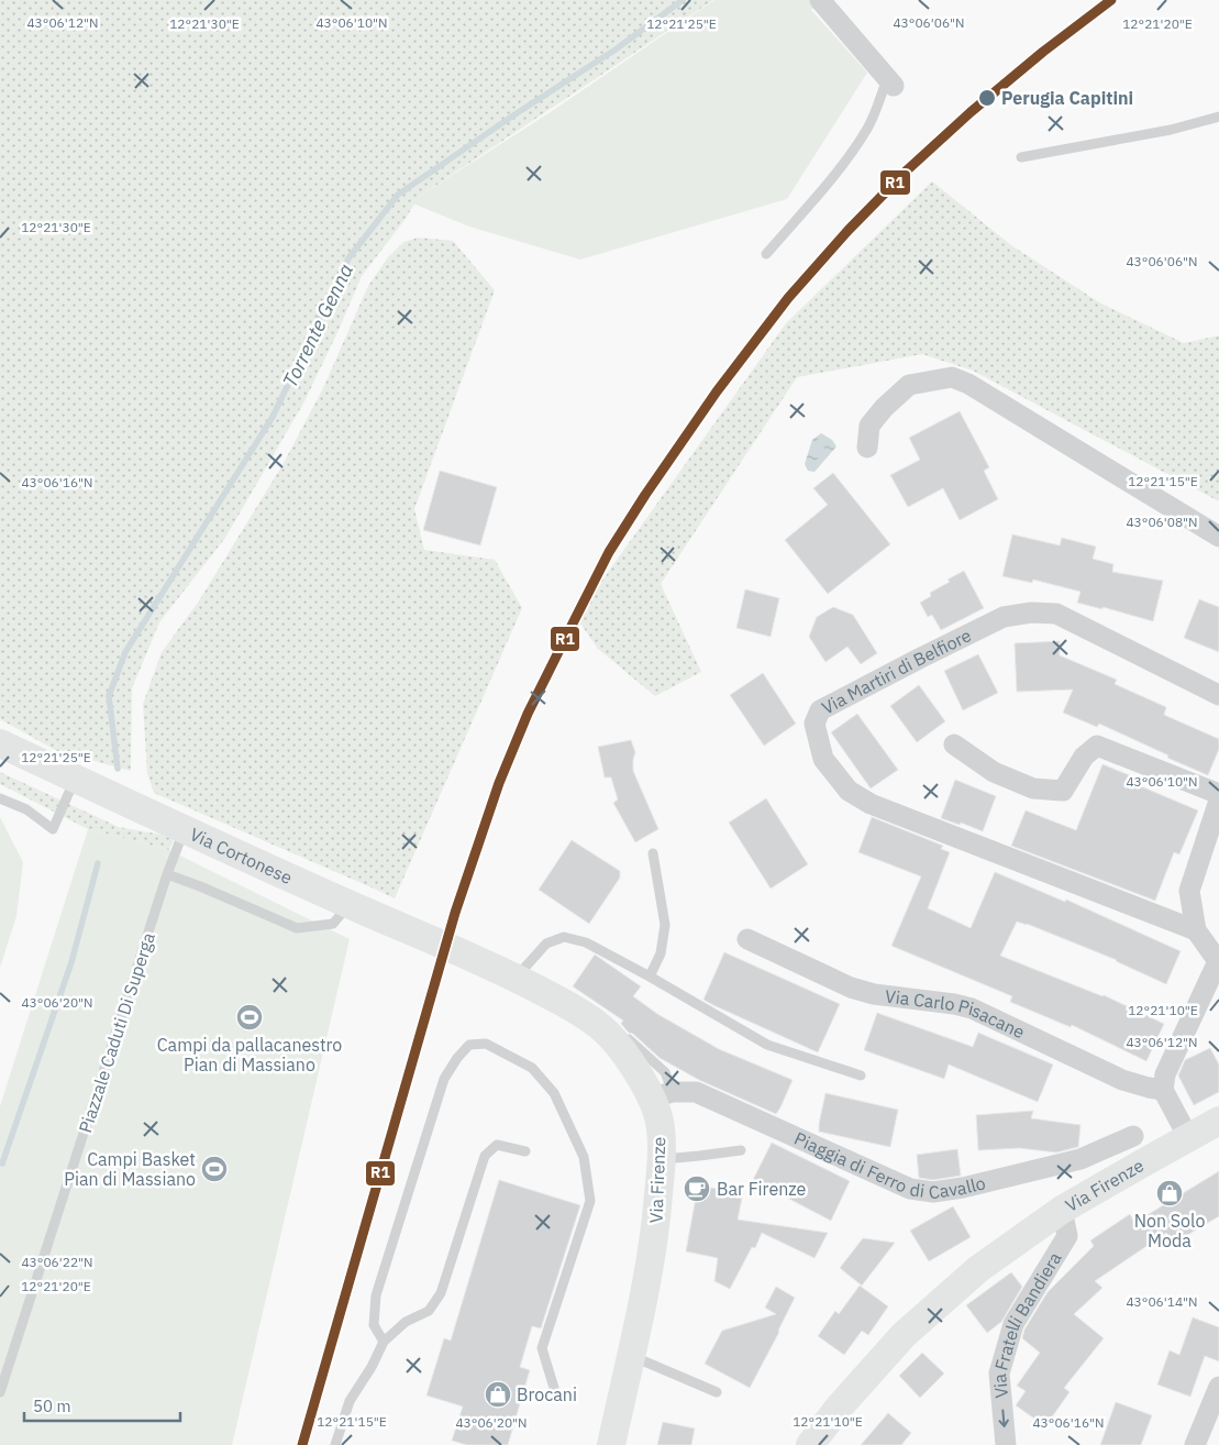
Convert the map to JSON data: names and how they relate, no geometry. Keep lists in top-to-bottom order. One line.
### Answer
{"streets":{"main road":["Via Cortonese","Via Firenze"],"street":["Via Martiri di Belfiore","Via Carlo Pisacane","Piaggia di Ferro di Cavallo","Via Fratelli Bandiera"],"lane":["Piazzale Caduti Di Superga"]},"crossings":[["Via Cortonese","Piazzale Caduti Di Superga"],["Via Cortonese","Via Firenze"],["Piaggia di Ferro di Cavallo","Via Firenze"],["Via Firenze","Via Fratelli Bandiera"]],"one_way":["Via Fratelli Bandiera"],"water":["Torrente Genna"],"places":{"other":["Perugia Capitini"],"sports":["Campi da pallacanestro Pian di Massiano","Campi Basket Pian di Massiano"],"cafe":["Bar Firenze"],"shop":["Non Solo Moda","Brocani"]},"lines":["transit line R1"],"scale_bar":"50 m","coordinates":["43°06'12\"N","43°06'10\"N","43°06'06\"N","12°21'30\"E","12°21'25\"E","12°21'20\"E","12°21'15\"E","43°06'16\"N","43°06'08\"N","43°06'20\"N","12°21'10\"E","43°06'22\"N","43°06'14\"N"]}
